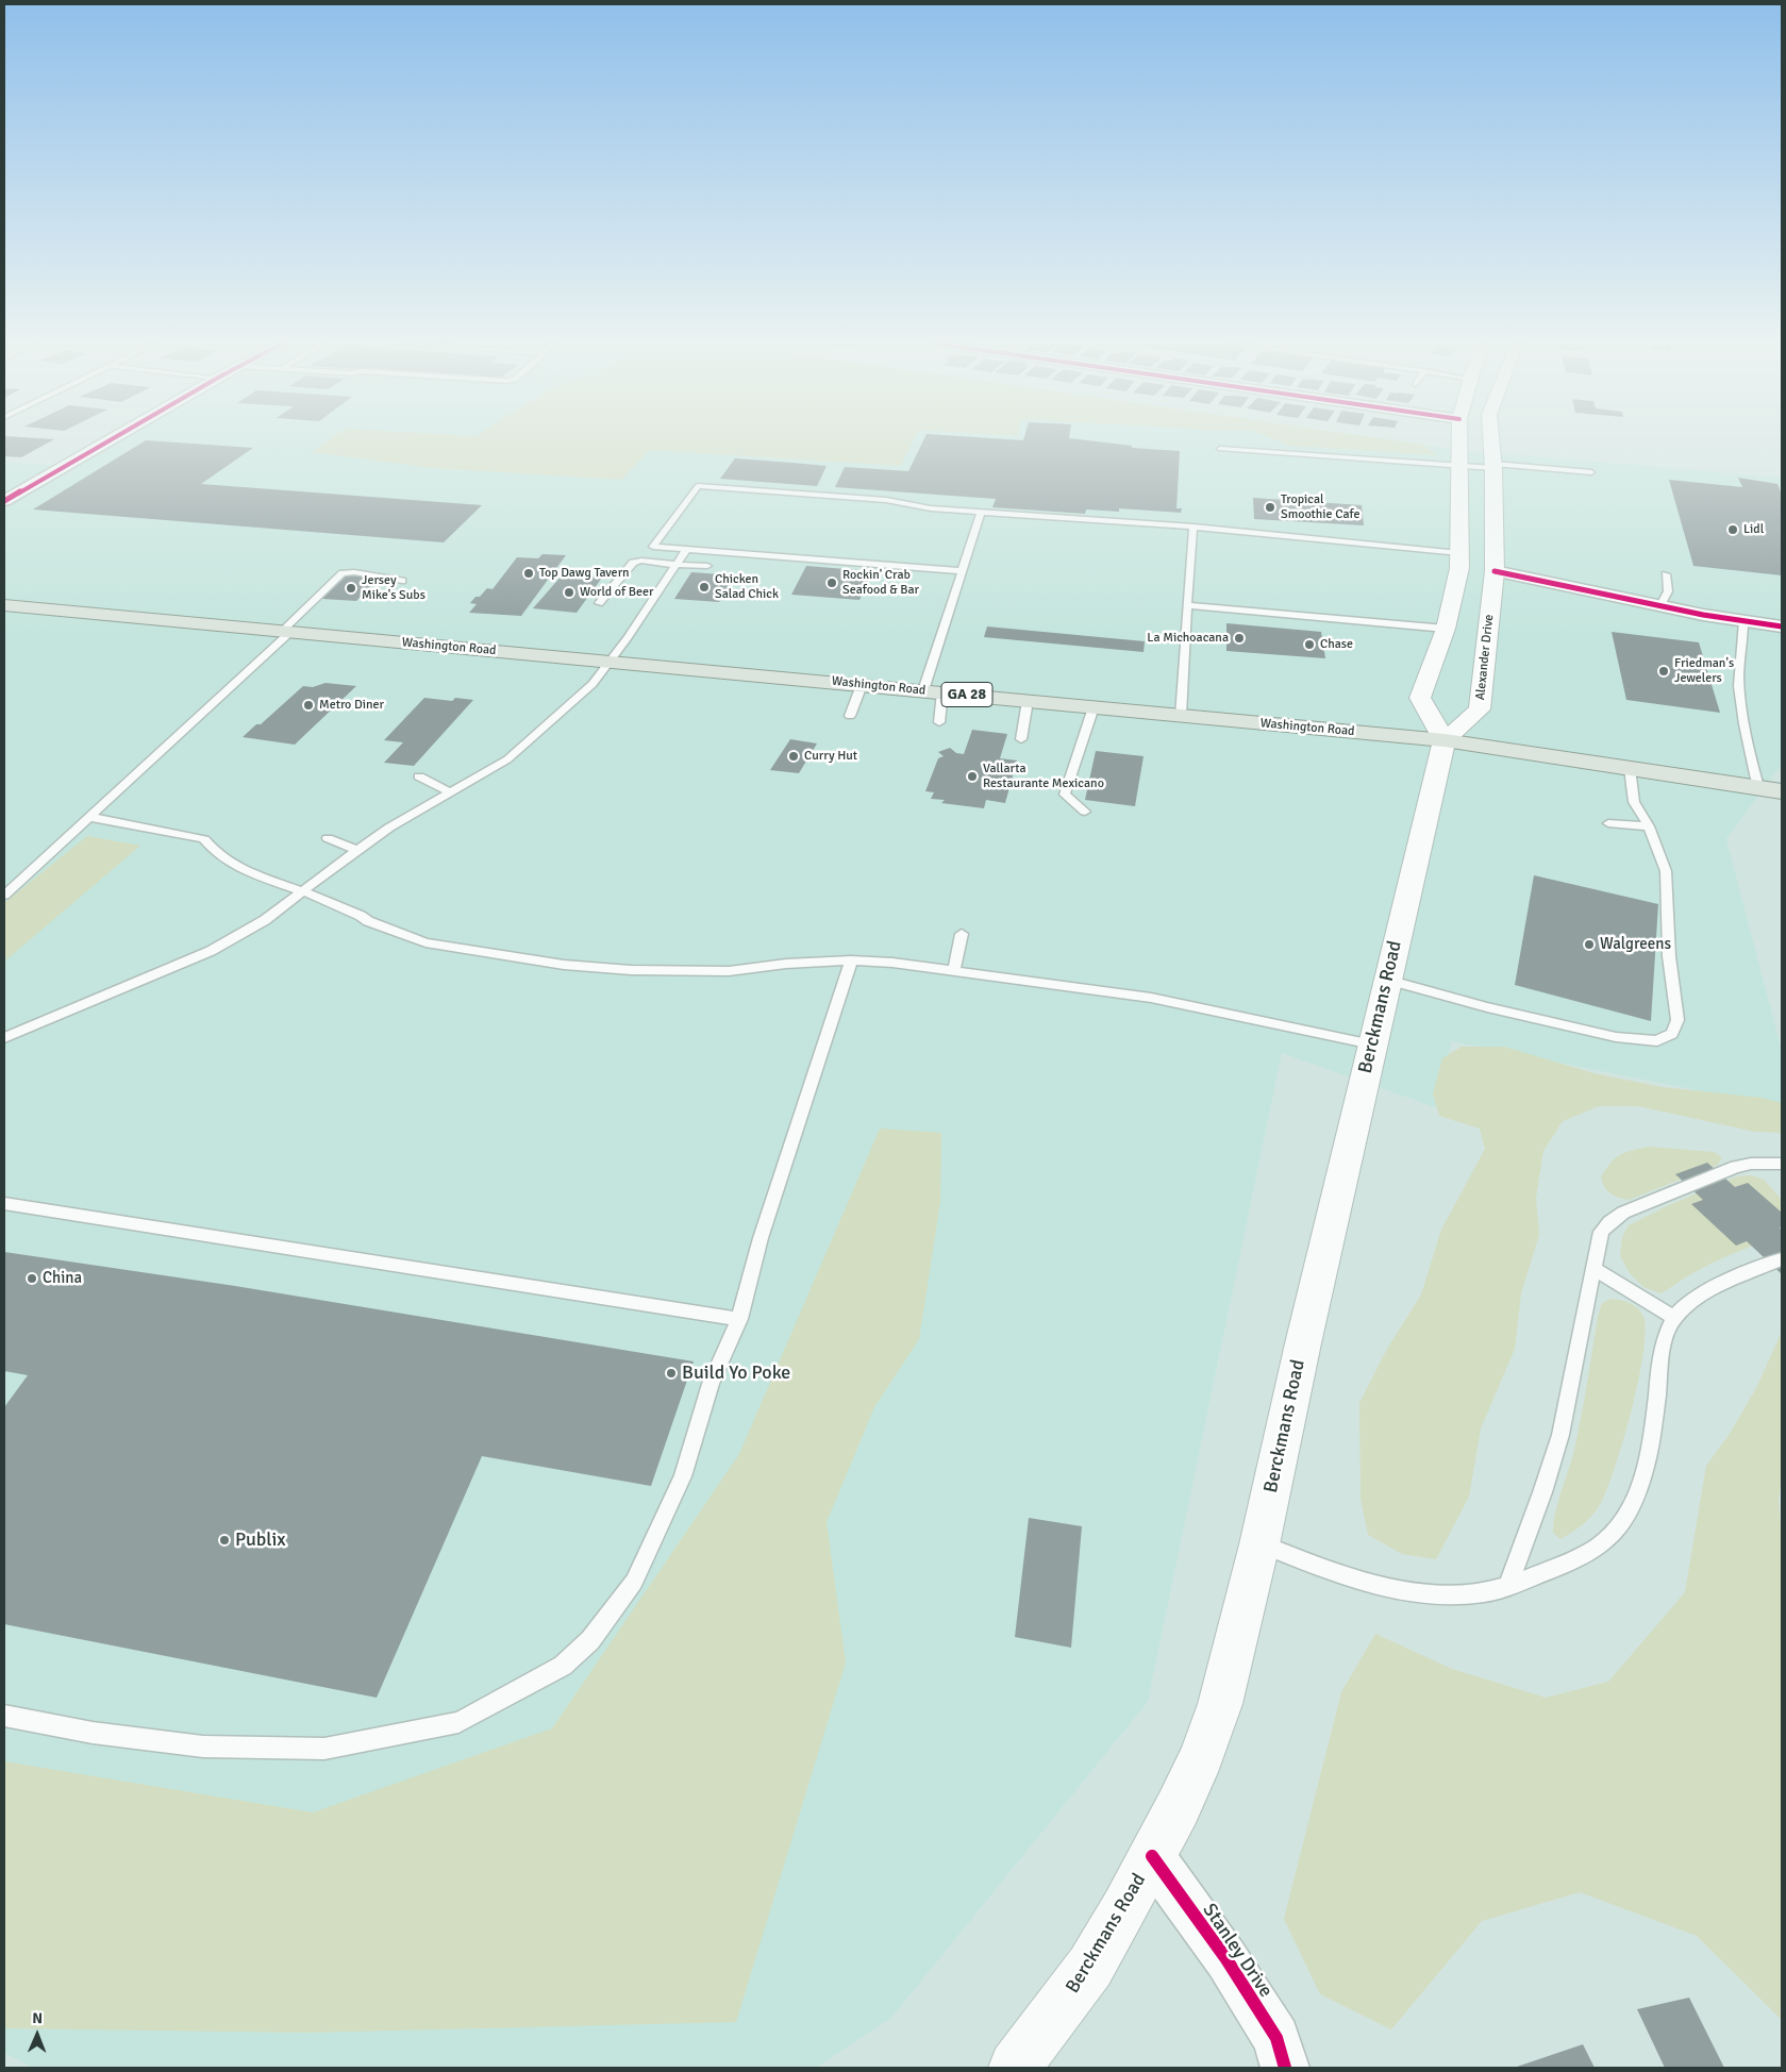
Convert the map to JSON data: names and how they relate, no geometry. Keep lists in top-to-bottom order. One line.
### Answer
{"streets":{"main road":["Washington Road","Alexander Drive","GA 28","Berckmans Road"],"street":["Stanley Drive"]},"crossings":[["Washington Road","Alexander Drive"],["Washington Road","Berckmans Road"],["Alexander Drive","Berckmans Road"],["Berckmans Road","Stanley Drive"]],"places":["Tropical Smoothie Cafe","Lidl","Top Dawg Tavern","Rockin' Crab Seafood & Bar","Chicken Salad Chick","Jersey Mike's Subs","World of Beer","La Michoacana","Chase","Friedman's Jewelers","Metro Diner","Curry Hut","Vallarta Restaurante Mexicano","Walgreens","China","Build Yo Poke","Publix"],"north":"top"}
